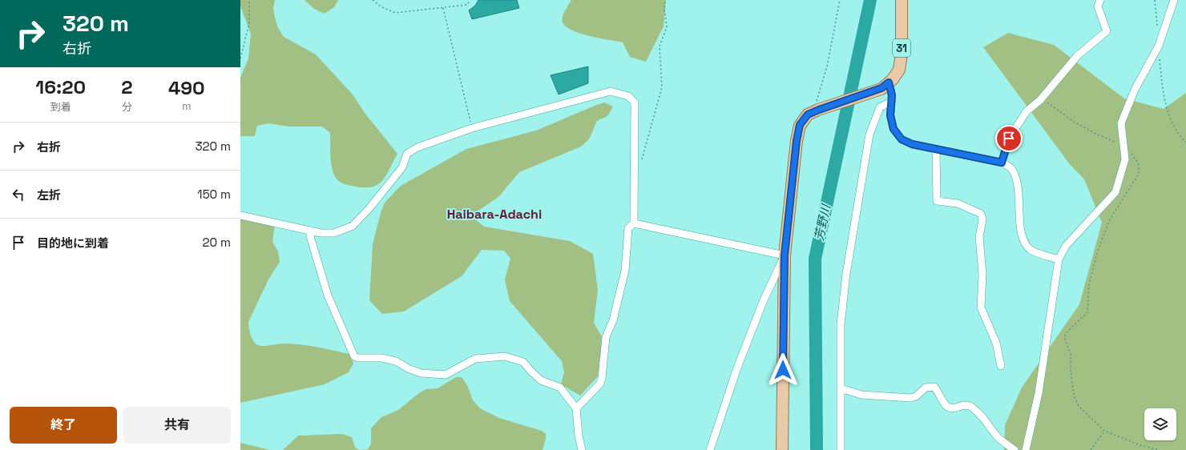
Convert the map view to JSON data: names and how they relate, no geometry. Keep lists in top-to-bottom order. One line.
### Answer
{"streets":{"main road":["31"]},"districts":["Haibara-Adachi"],"water":["芳野川"],"page":{"turn":["320 m","右折"],"eta":["16:20","到着","2","分","490","m"],"list":[{"name":"右折","value":"320 m"},{"name":"左折","value":"150 m"},{"name":"目的地に到着","value":"20 m"}],"buttons":["終了","共有"]}}
